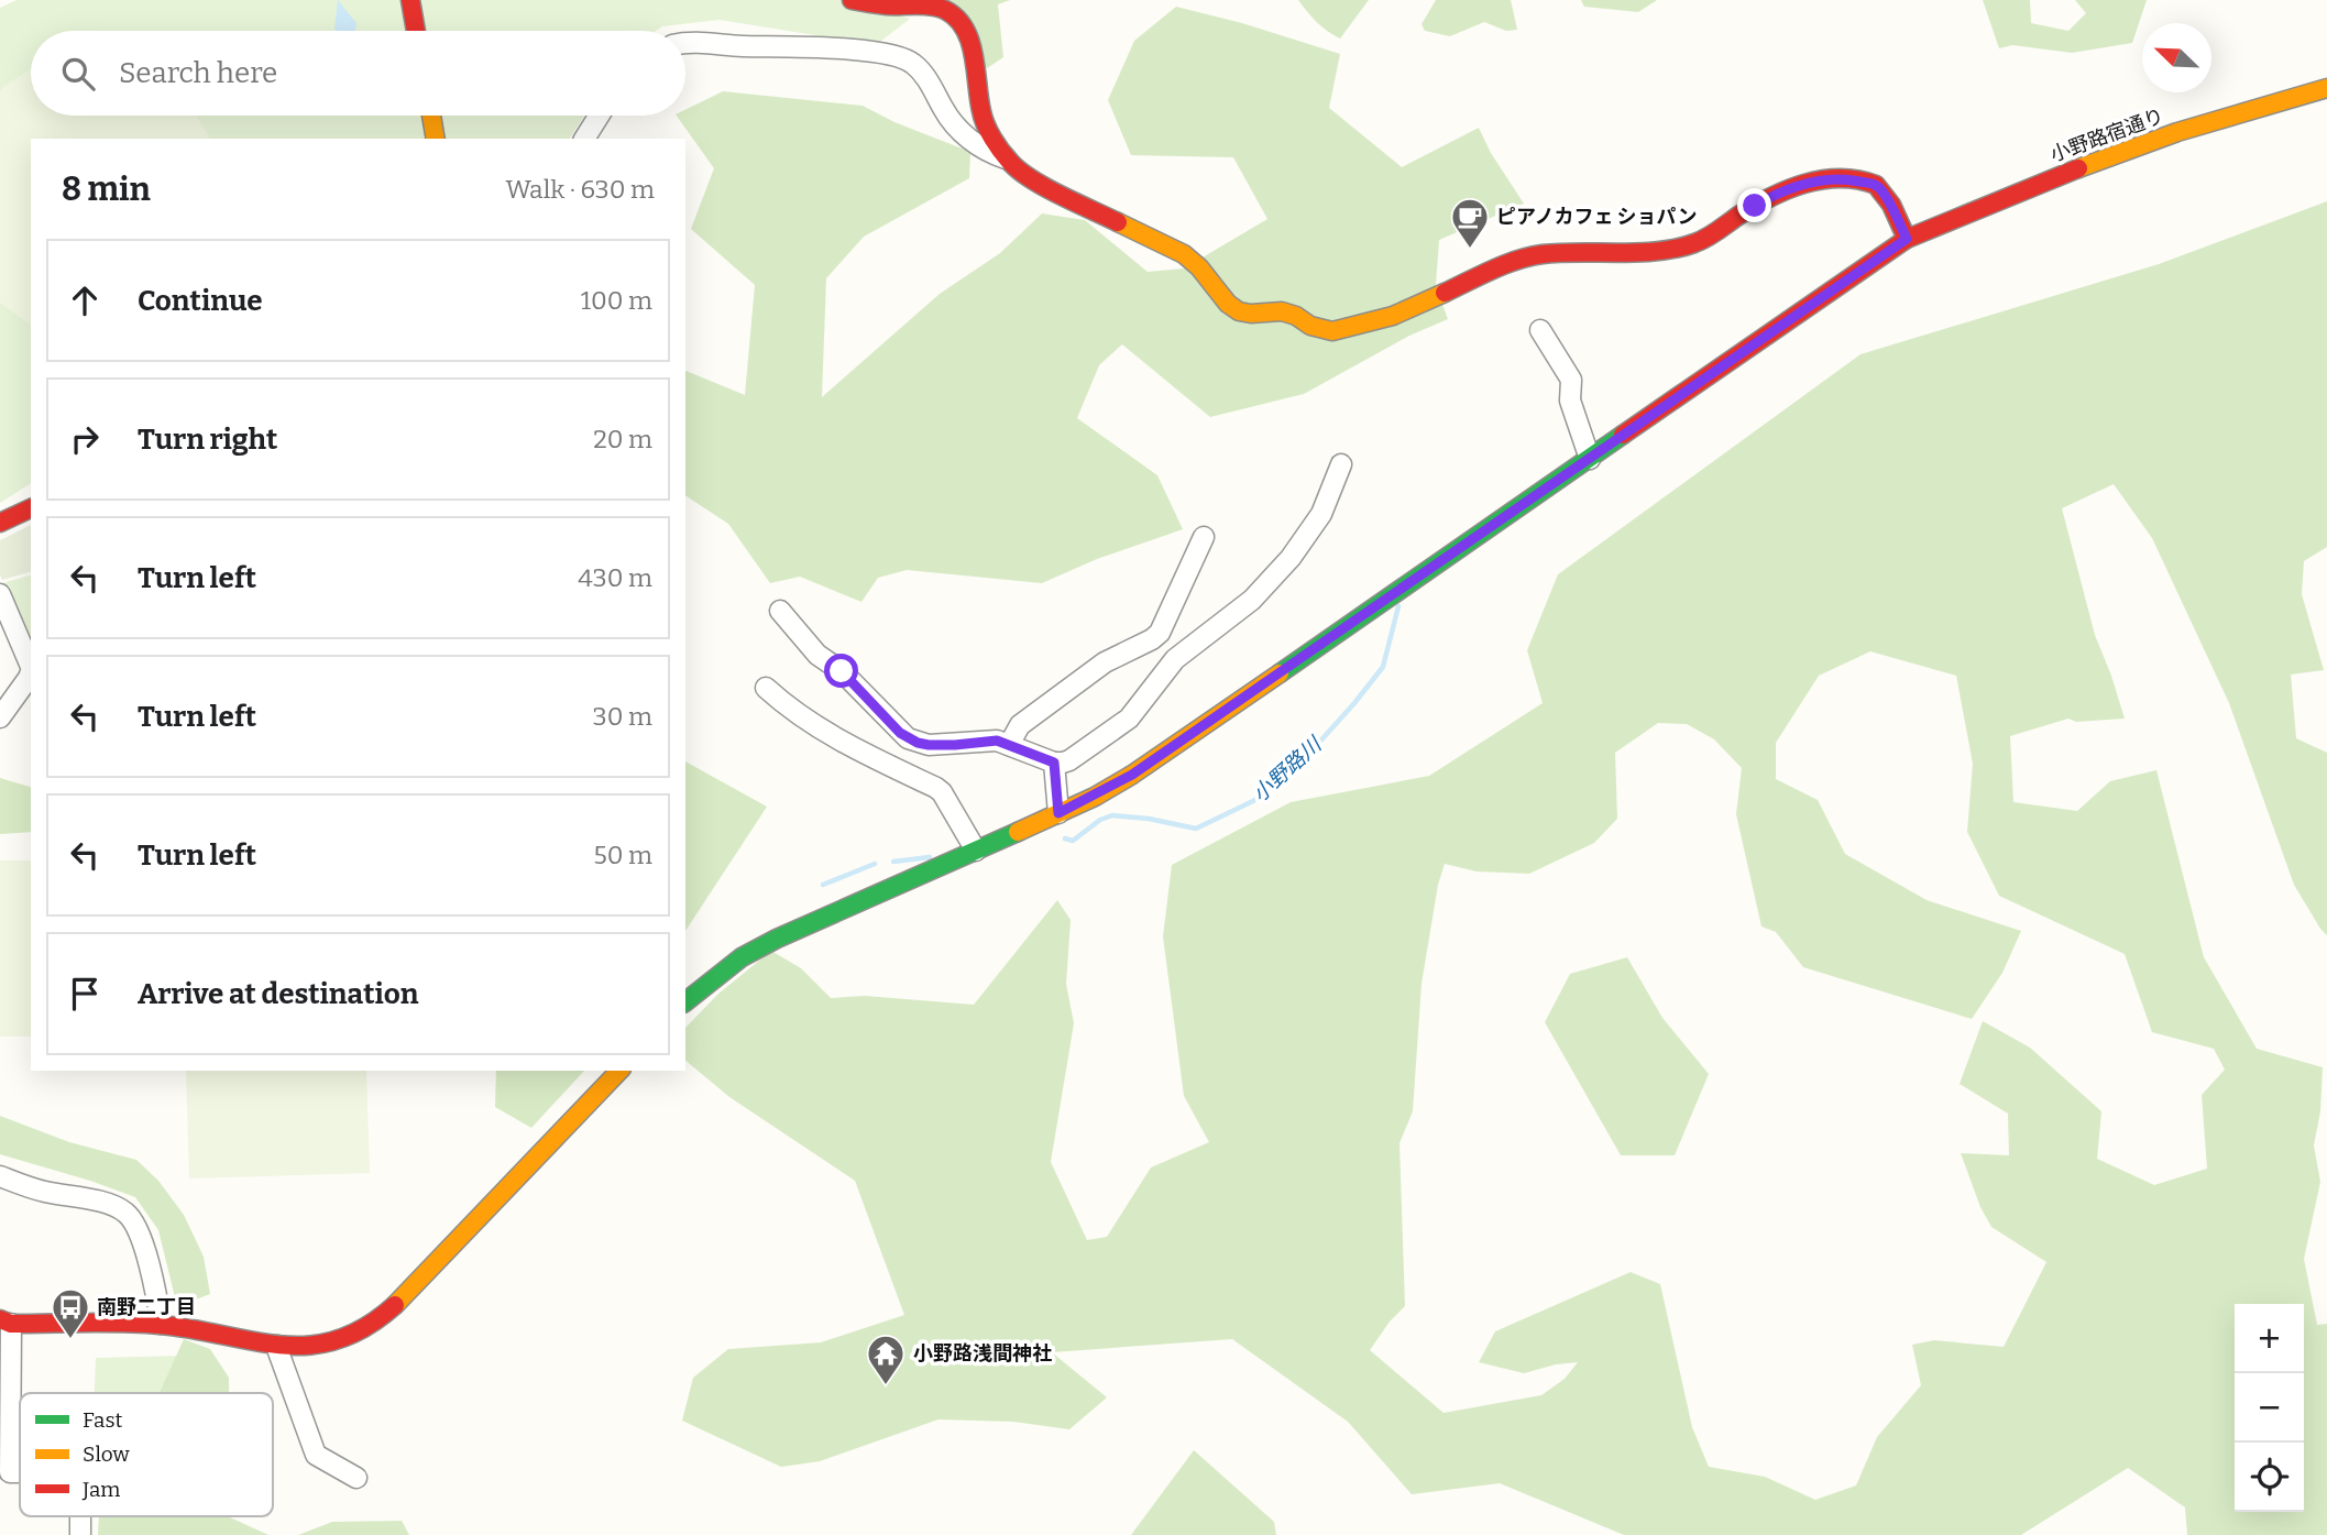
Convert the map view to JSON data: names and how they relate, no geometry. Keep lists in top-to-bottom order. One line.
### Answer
{"streets":{"street":["小野路宿通り"]},"water":["小野路川"],"places":{"cafe":["ピアノカフェ ショパン"],"bus stop":["南野二丁目"],"temple":["小野路浅間神社"]},"legend":["Fast","Slow","Jam"],"north":"top left","page":{"search":"Search here","heading":["8 min","Walk · 630 m"],"list":[["Continue","100 m"],["Turn right","20 m"],["Turn left","430 m"],["Turn left","30 m"],["Turn left","50 m"],"Arrive at destination"],"map_buttons":["+","−"]}}
